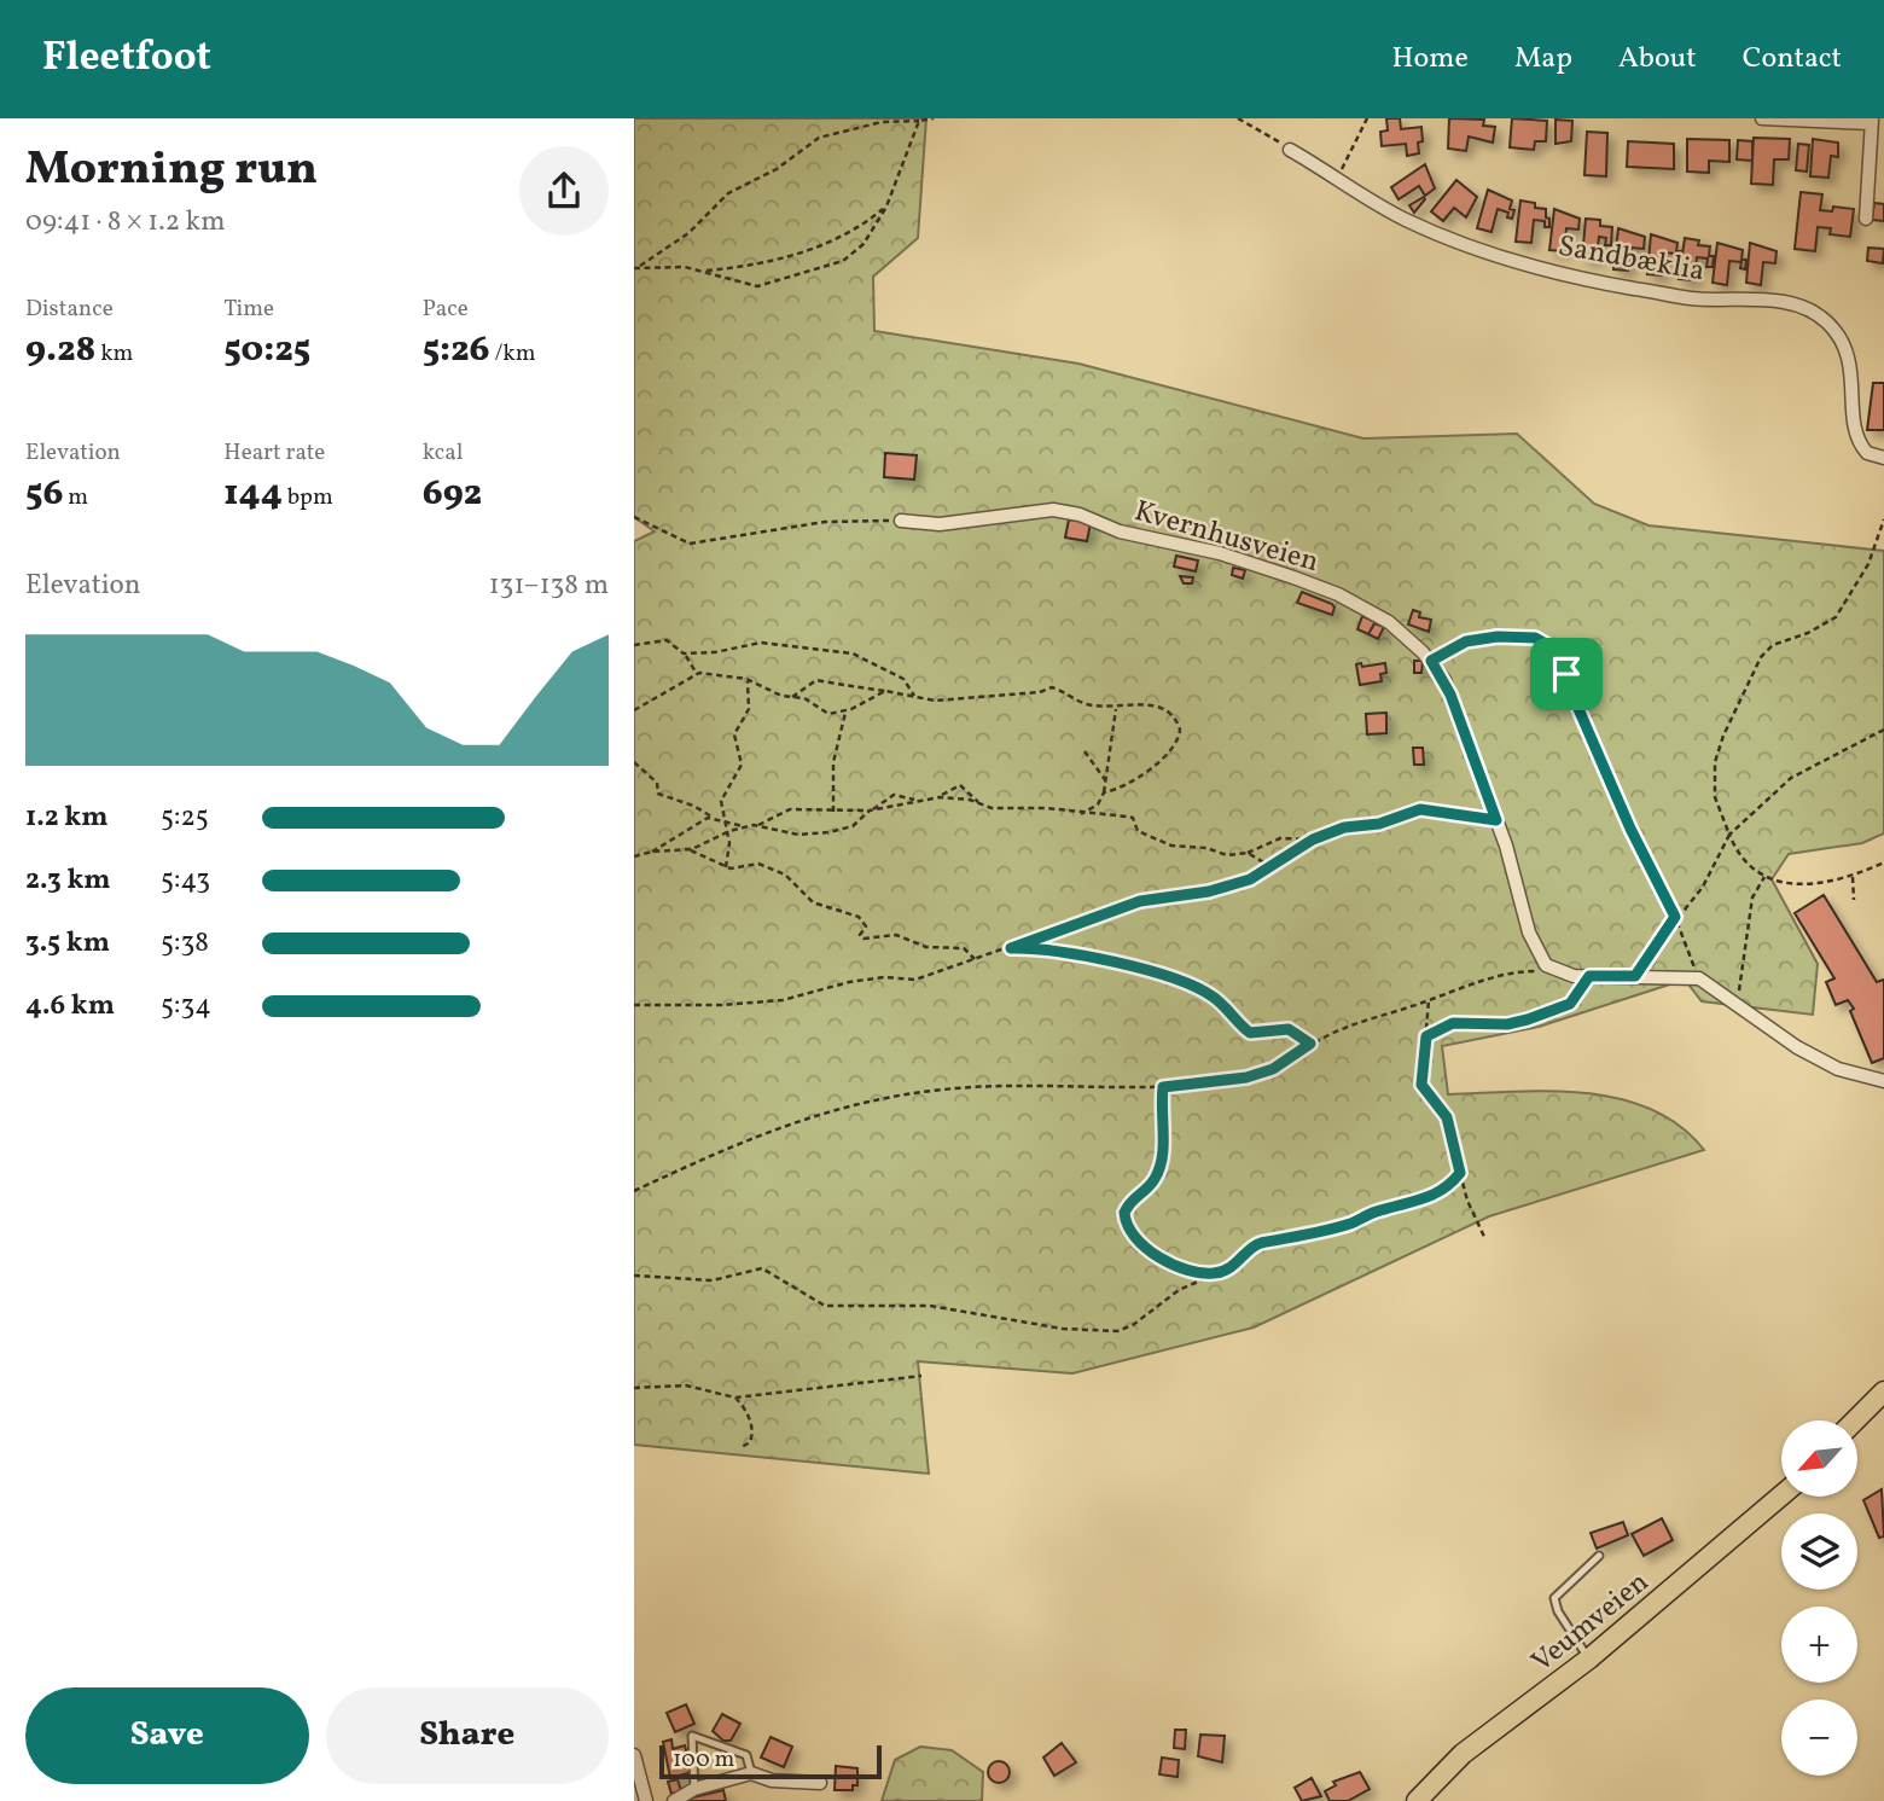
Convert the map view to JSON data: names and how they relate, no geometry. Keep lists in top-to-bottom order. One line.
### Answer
{"streets":{"main road":["Veumveien"],"street":["Sandbæklia","Kvernhusveien"]},"scale_bar":"100 m","north":"bottom left","page":{"header":"Fleetfoot","nav":["Home","Map","About","Contact"],"heading":["Morning run","09:41 · 8 × 1.2 km"],"stats":[["Distance","9.28 km"],["Time","50:25"],["Pace","5:26 /km"],["Elevation","56 m"],["Heart rate","144 bpm"],["kcal","692"]],"chart":["Elevation","131–138 m"],"list":[{"name":"1.2 km","note":"5:25"},{"name":"2.3 km","note":"5:43"},{"name":"3.5 km","note":"5:38"},{"name":"4.6 km","note":"5:34"}],"map_buttons":["+","−"],"buttons":["Save","Share"],"scale":"100 m"}}
